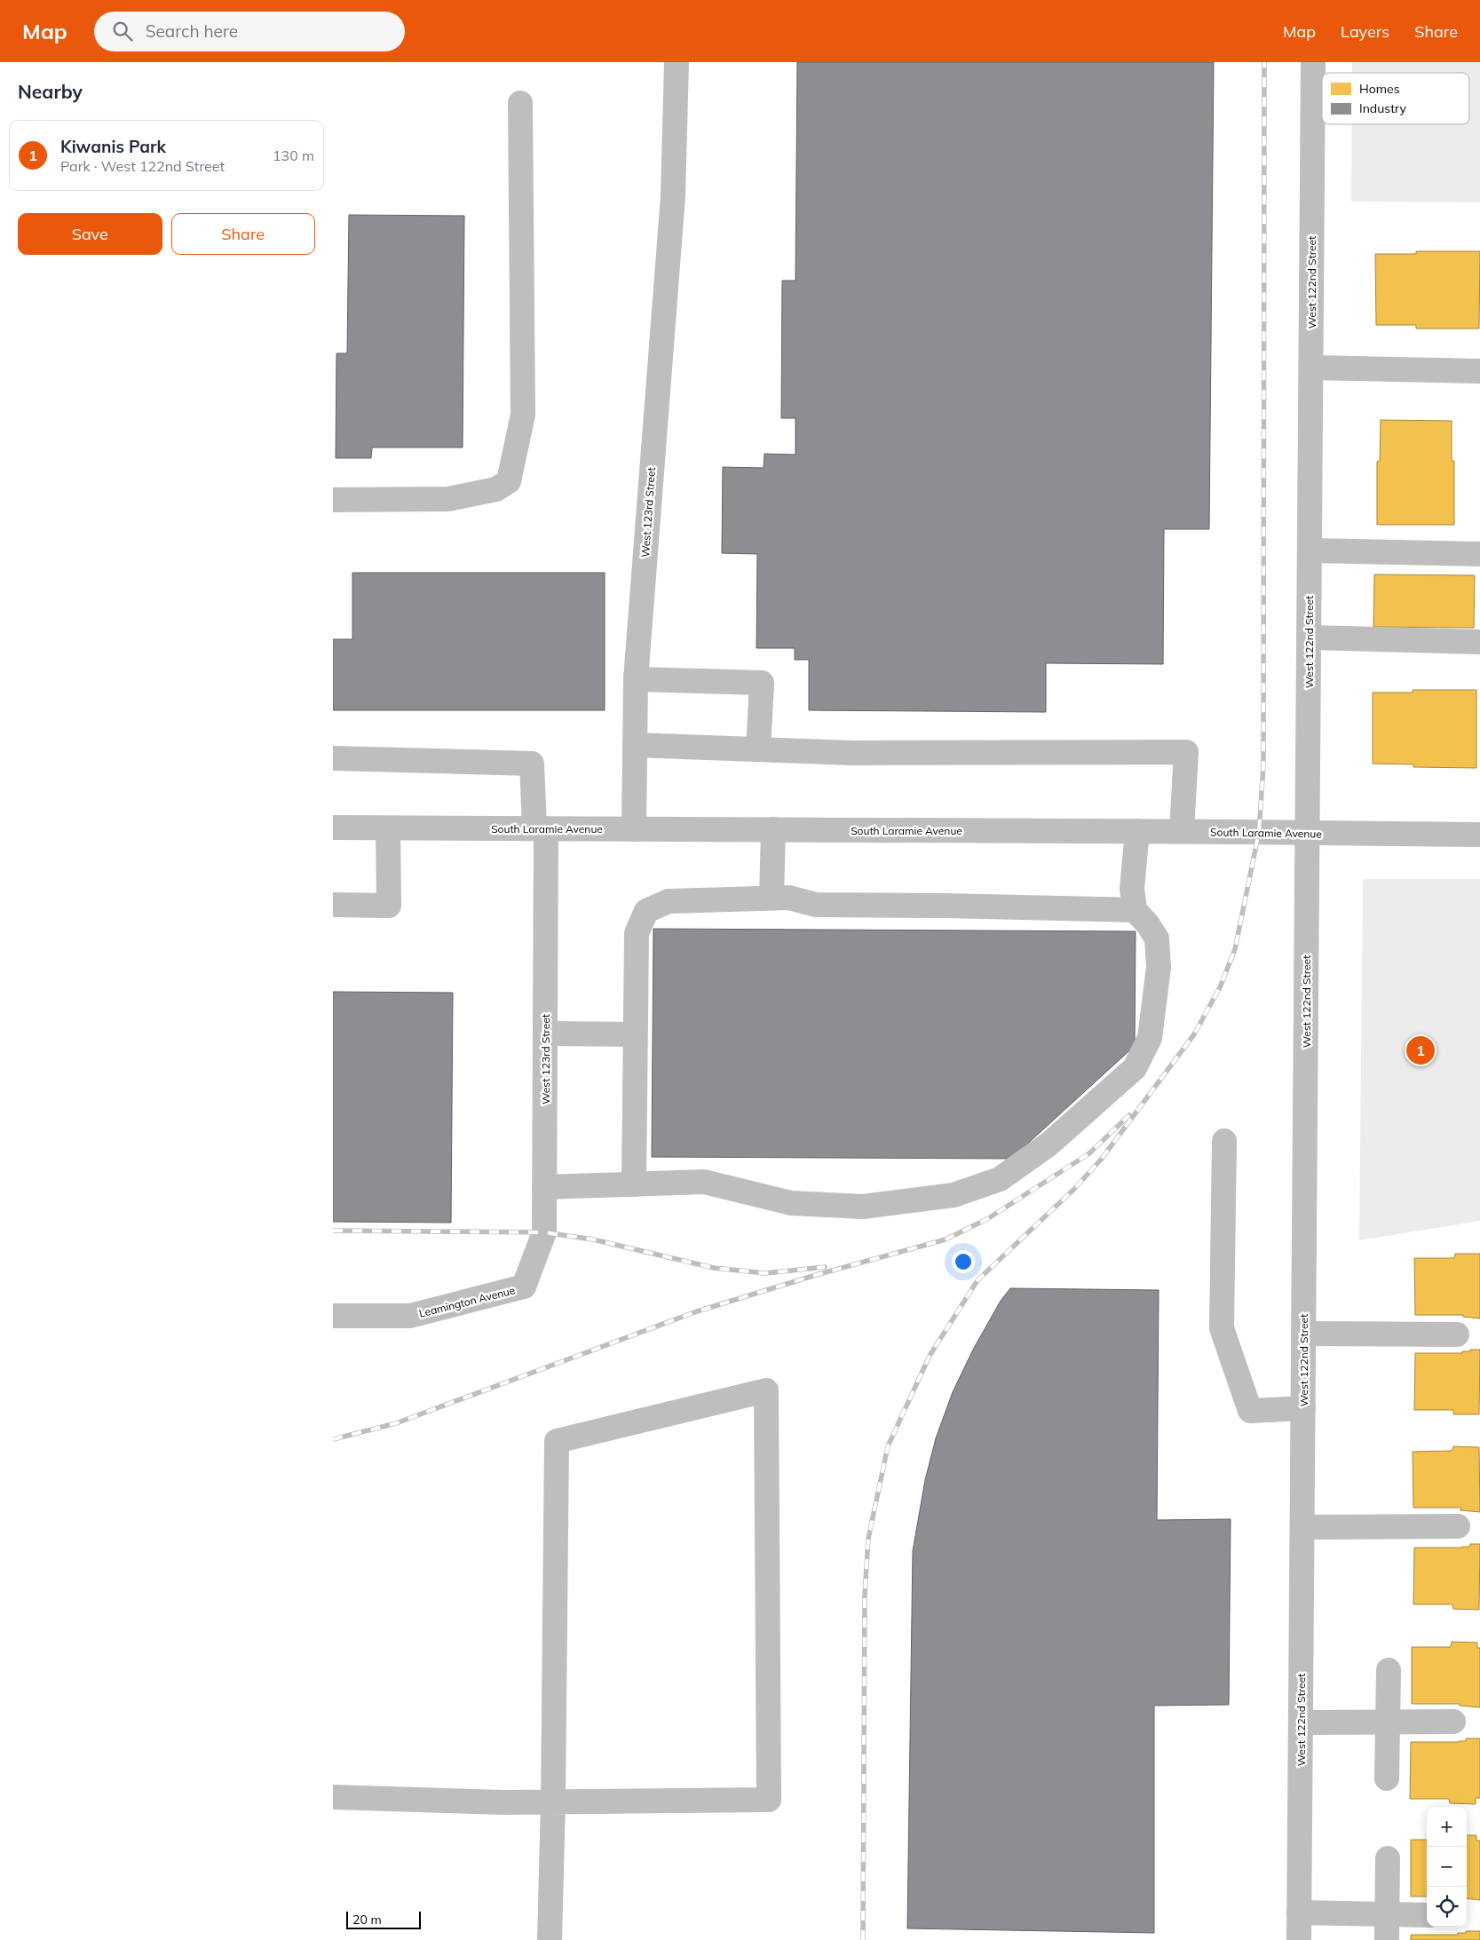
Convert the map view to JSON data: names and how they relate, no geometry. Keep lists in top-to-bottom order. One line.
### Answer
{"streets":{"street":["West 122nd Street","West 123rd Street","South Laramie Avenue","Leamington Avenue"]},"crossings":[["West 122nd Street","South Laramie Avenue"],["West 123rd Street","South Laramie Avenue"],["West 123rd Street","Leamington Avenue"]],"legend":["Homes","Industry"],"scale_bar":"20 m","page":{"header":"Map","search":"Search here","nav":["Map","Layers","Share"],"heading":"Nearby","list":[{"mark":"1","name":"Kiwanis Park","note":"Park · West 122nd Street","value":"130 m"}],"buttons":["Save","Share"],"pins":"1","map_buttons":["+","−"],"scale":"20 m"}}
